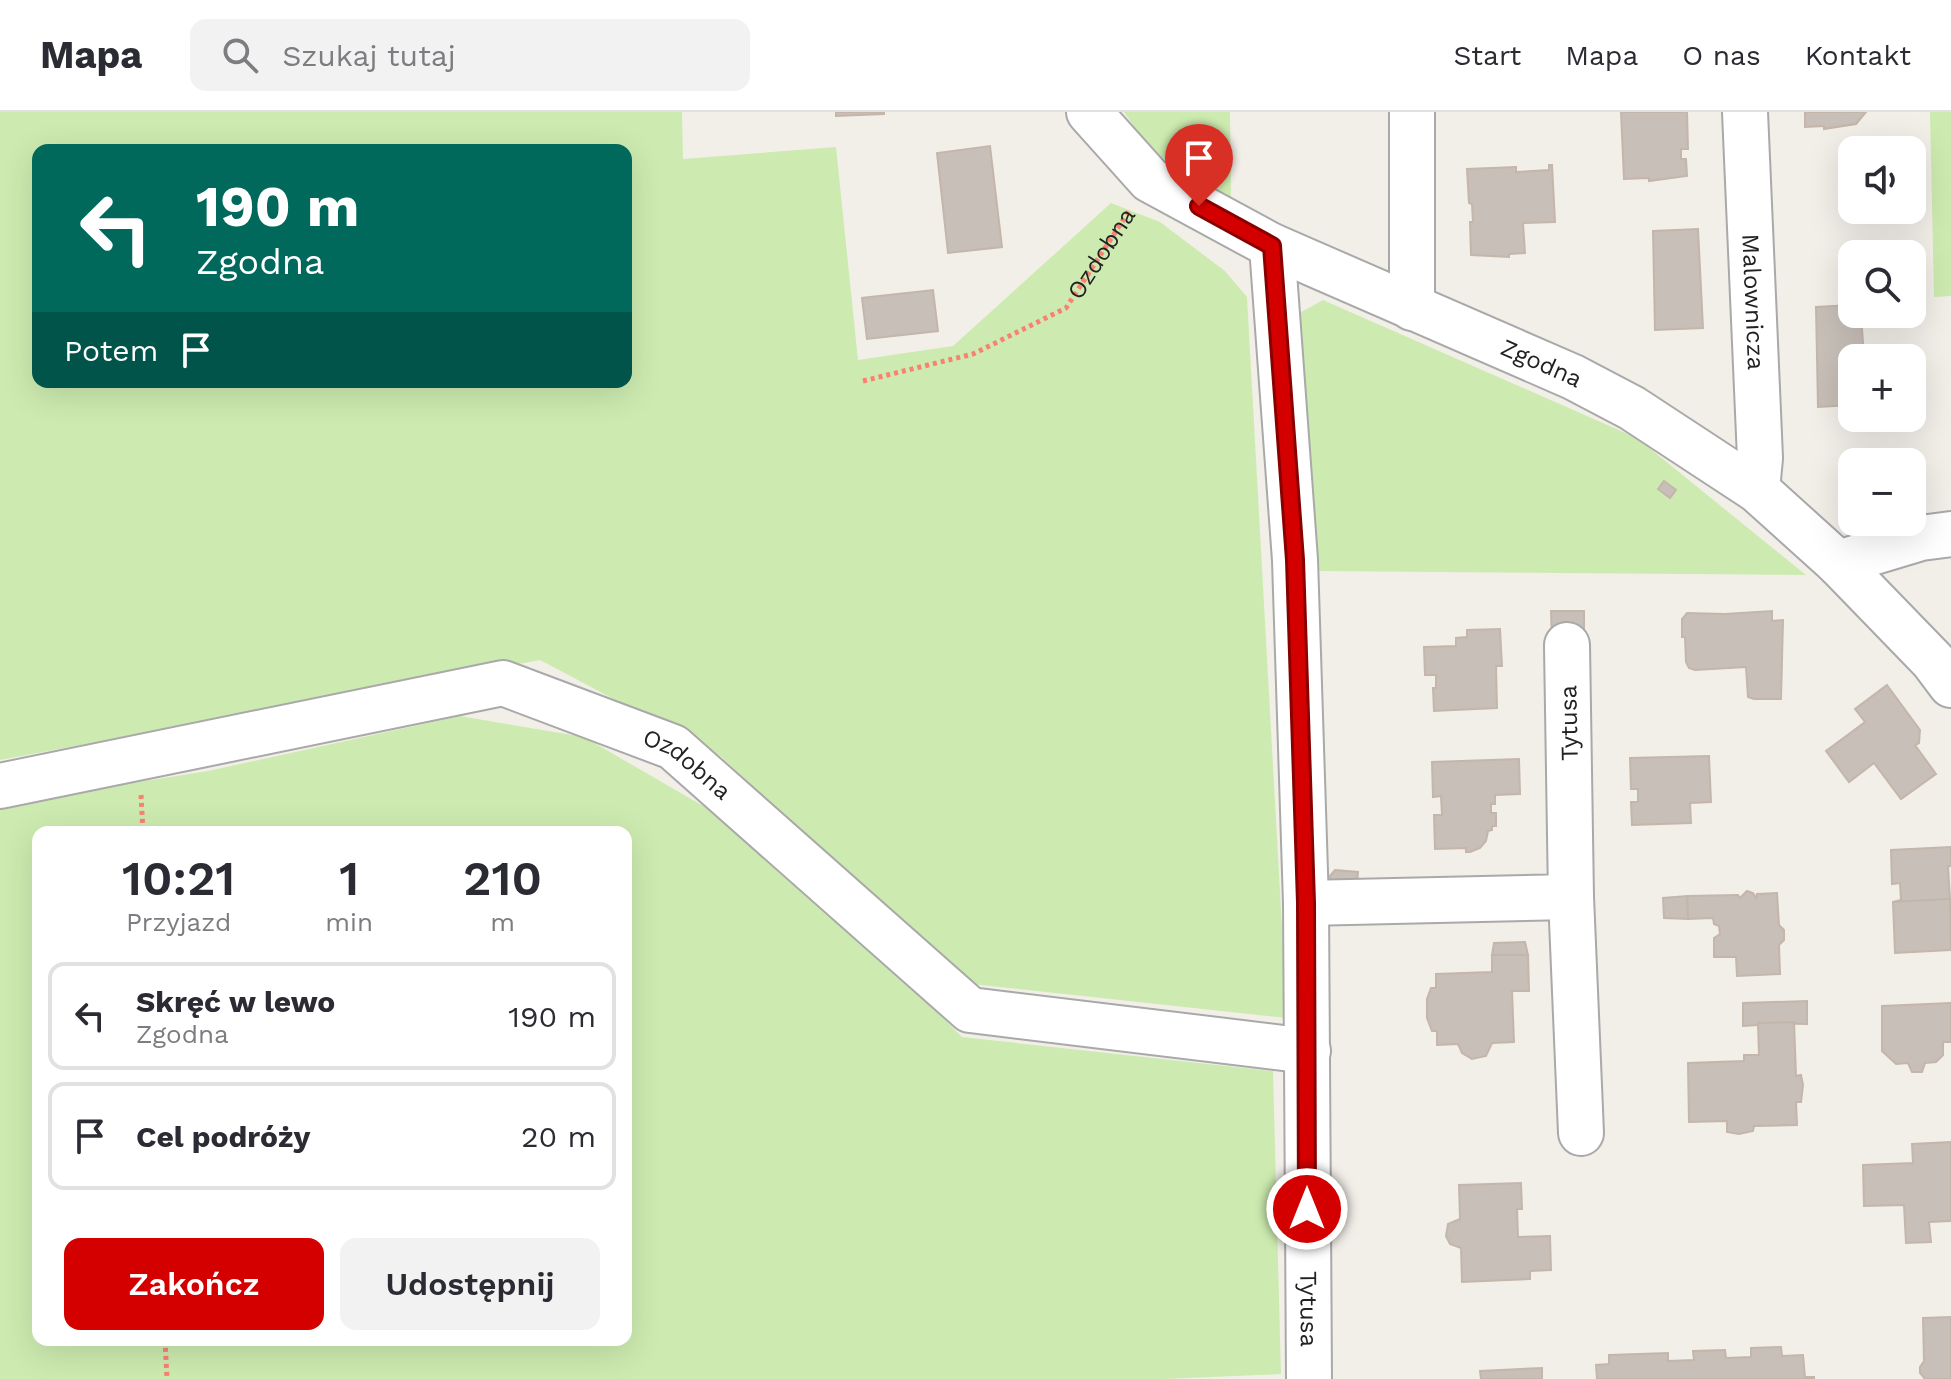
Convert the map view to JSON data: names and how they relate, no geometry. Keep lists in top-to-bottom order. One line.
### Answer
{"streets":{"street":["Ozdobna","Malownicza","Zgodna","Tytusa"]},"crossings":[["Ozdobna","Zgodna"],["Ozdobna","Tytusa"],["Malownicza","Zgodna"],["Zgodna","Tytusa"]],"page":{"header":"Mapa","search":"Szukaj tutaj","nav":["Start","Mapa","O nas","Kontakt"],"map_buttons":["+","−"],"turn":["190 m","Zgodna"],"then":"Potem","eta":["10:21","Przyjazd","1","min","210","m"],"list":[{"name":"Skręć w lewo","note":"Zgodna","value":"190 m"},{"name":"Cel podróży","value":"20 m"}],"buttons":["Zakończ","Udostępnij"]}}
